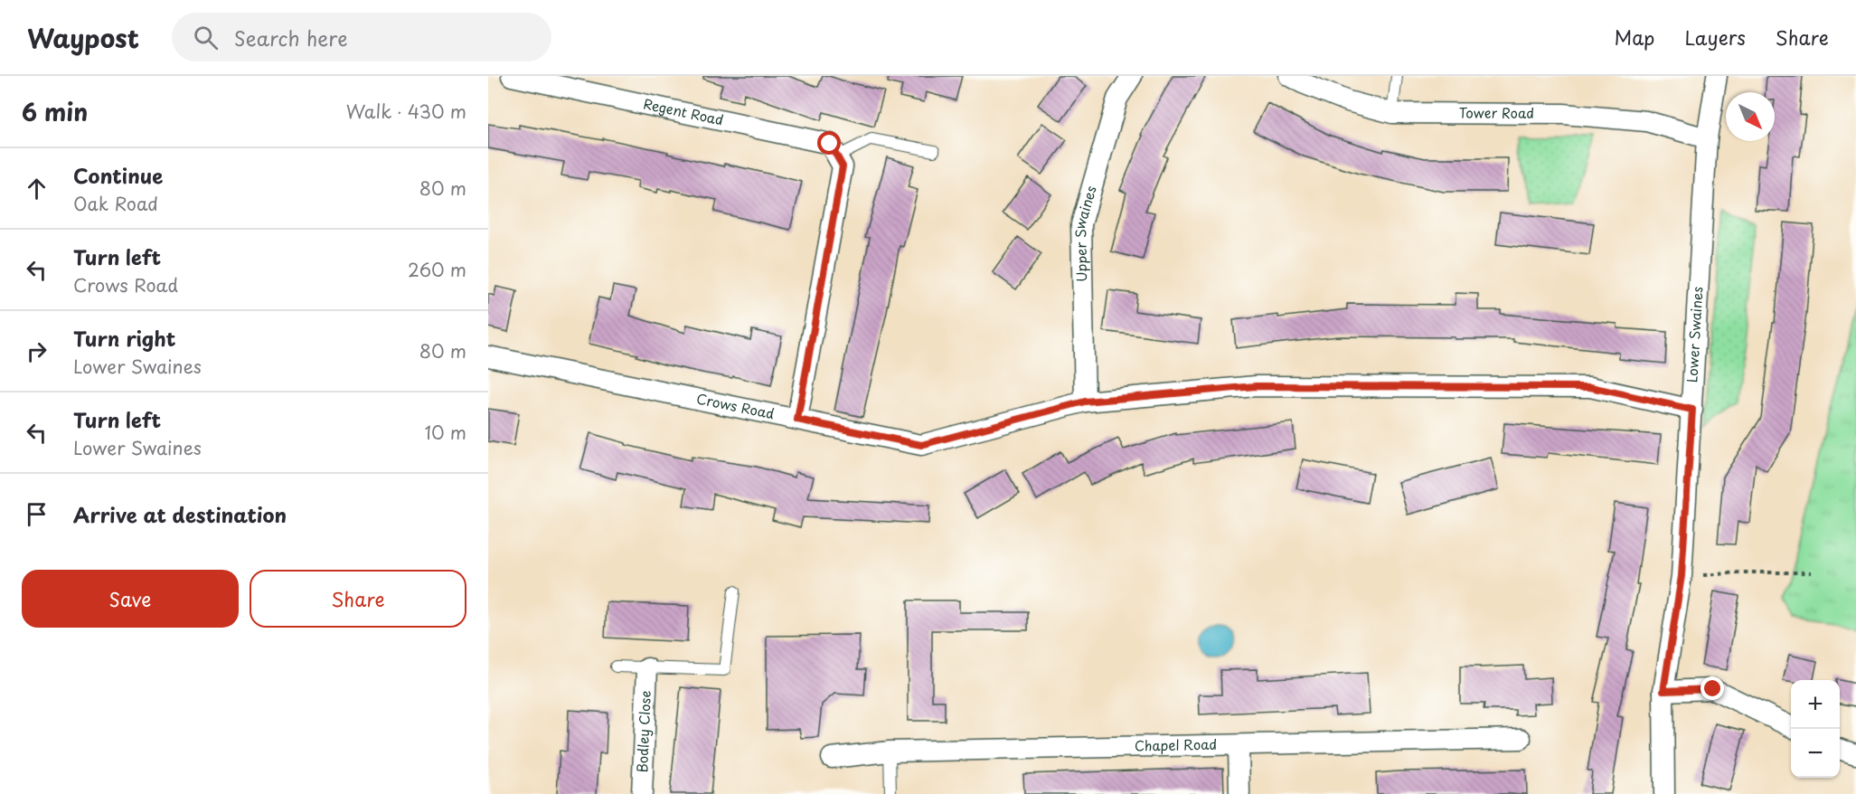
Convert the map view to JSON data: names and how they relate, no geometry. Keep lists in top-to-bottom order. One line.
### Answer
{"streets":{"street":["Regent Road","Tower Road","Upper Swaines","Lower Swaines","Crows Road","Bodley Close","Chapel Road"]},"crossings":[["Tower Road","Lower Swaines"],["Upper Swaines","Crows Road"],["Lower Swaines","Crows Road"]],"north":"bottom right","page":{"header":"Waypost","search":"Search here","nav":["Map","Layers","Share"],"heading":["6 min","Walk · 430 m"],"list":[["Continue","Oak Road","80 m"],["Turn left","Crows Road","260 m"],["Turn right","Lower Swaines","80 m"],["Turn left","Lower Swaines","10 m"],"Arrive at destination"],"buttons":["Save","Share"],"map_buttons":["+","−"]}}
